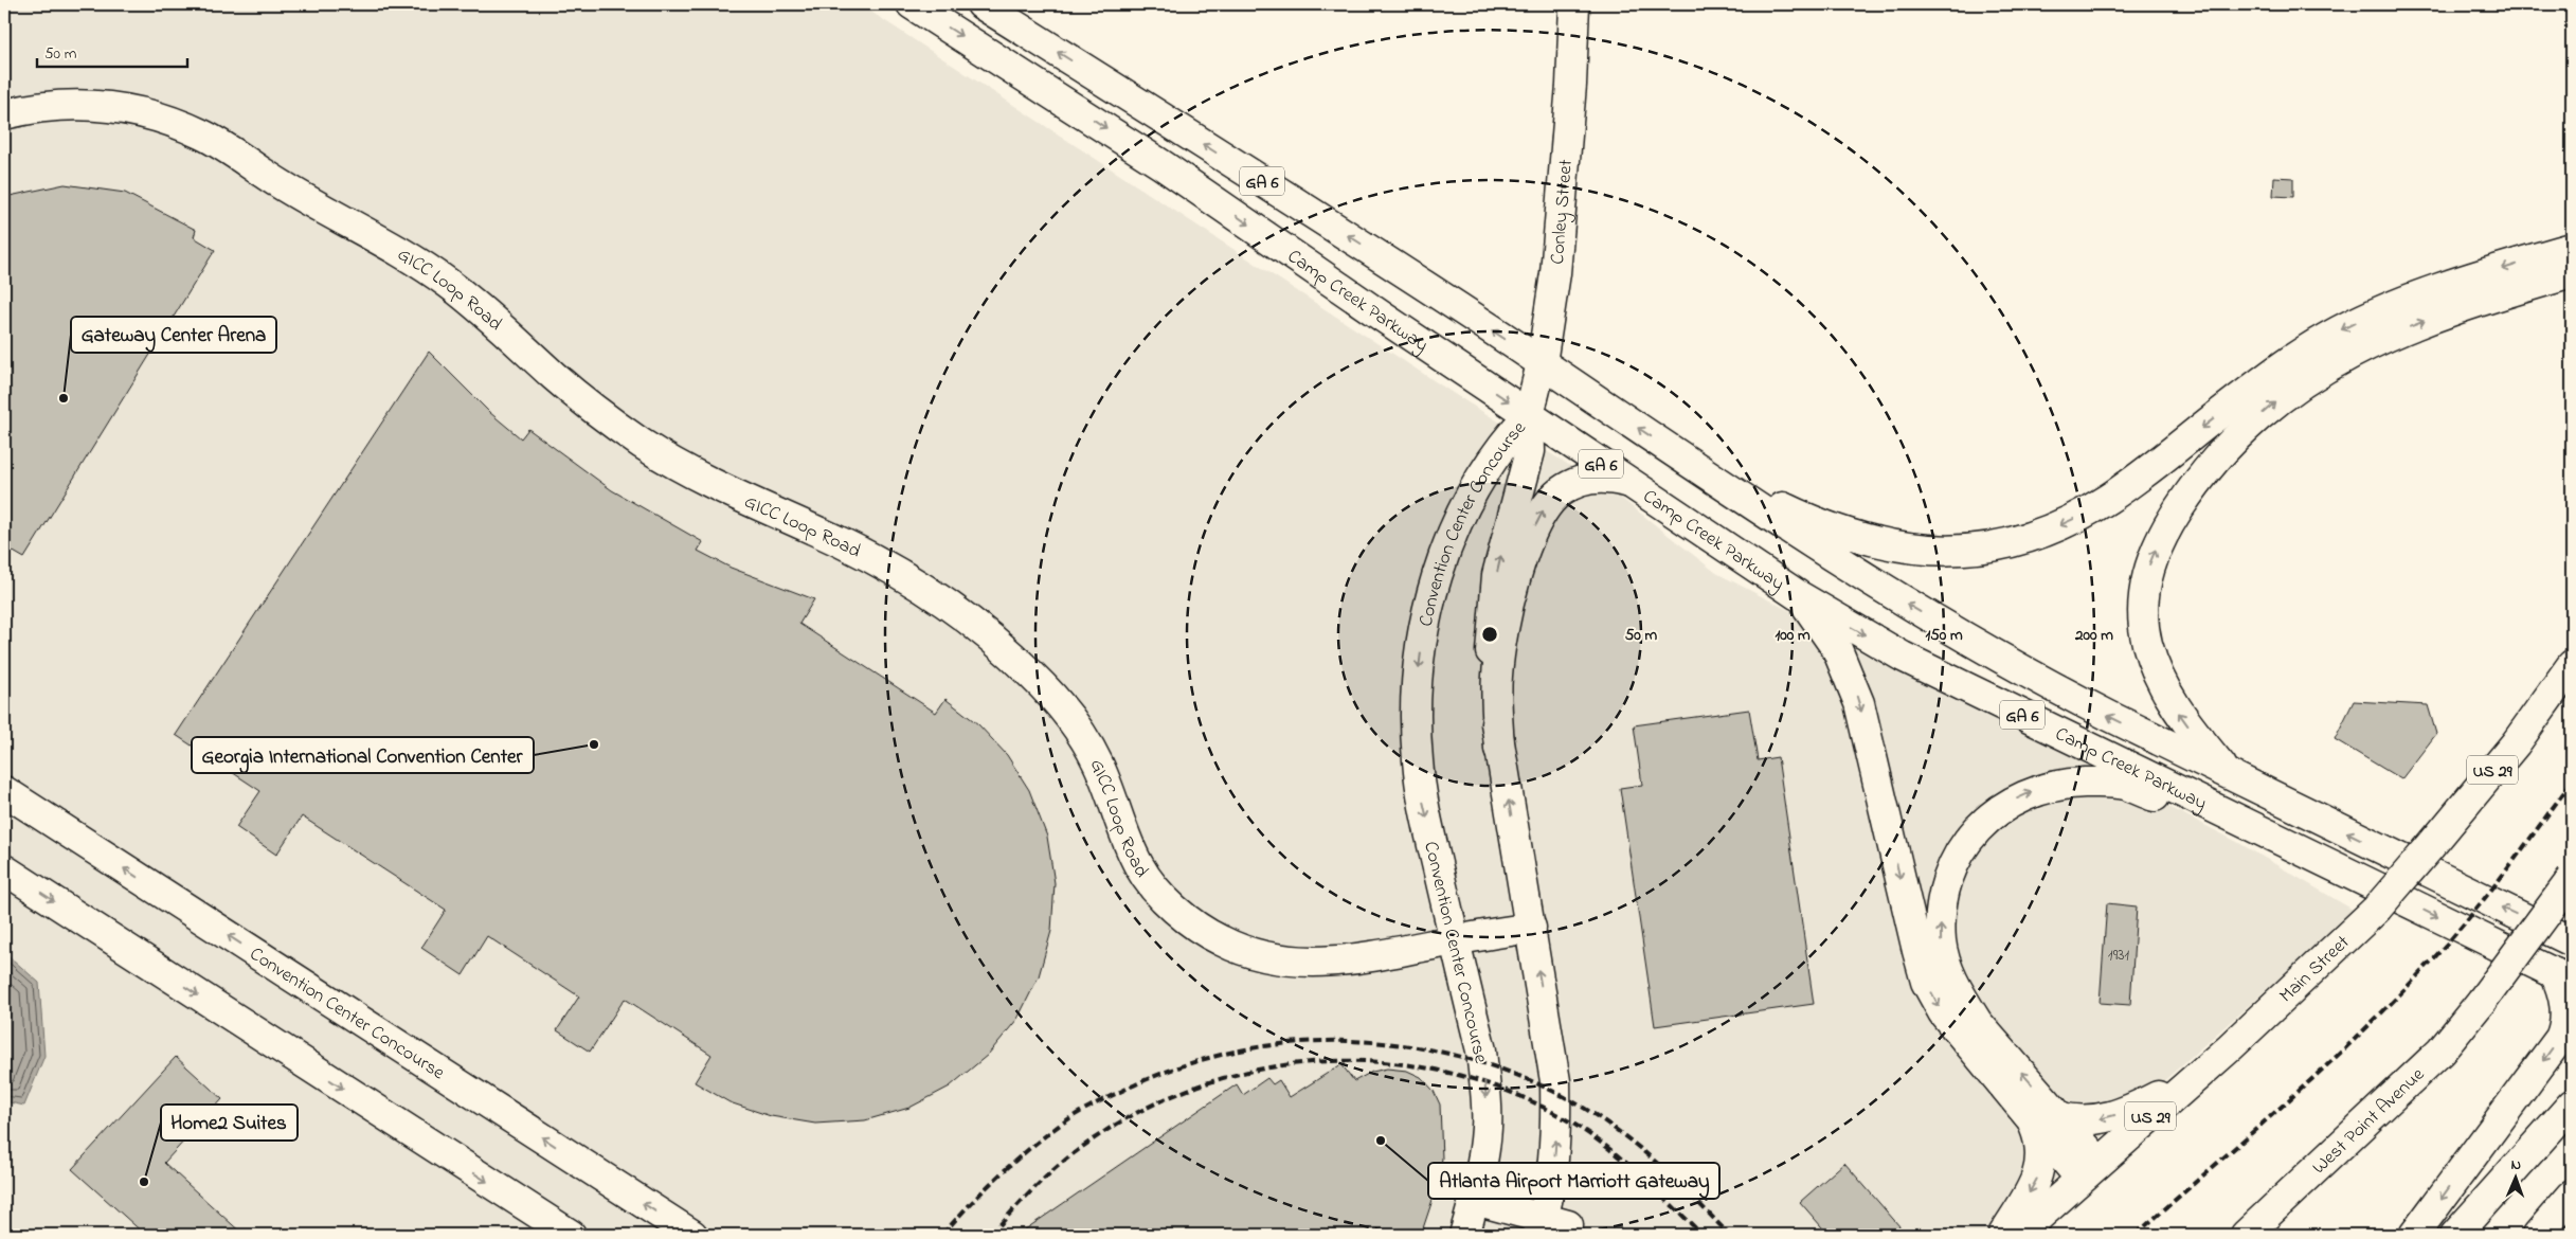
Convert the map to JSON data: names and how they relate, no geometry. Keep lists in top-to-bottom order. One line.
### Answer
{"streets":{"main road":["GA 6","Conley Street","GICC Loop Road","Camp Creek Parkway","Convention Center Concourse","US 29","Main Street","West Point Avenue"]},"crossings":[["Conley Street","Camp Creek Parkway"],["Conley Street","Convention Center Concourse"],["GICC Loop Road","Convention Center Concourse"],["Camp Creek Parkway","Convention Center Concourse"]],"places":["Gateway Center Arena","Georgia International Convention Center","Atlanta Airport Marriott Gateway","Home2 Suites"],"house_numbers":["1931"],"scale_bar":"50 m","north":"top","rings":["50 m","100 m","150 m","200 m"]}
